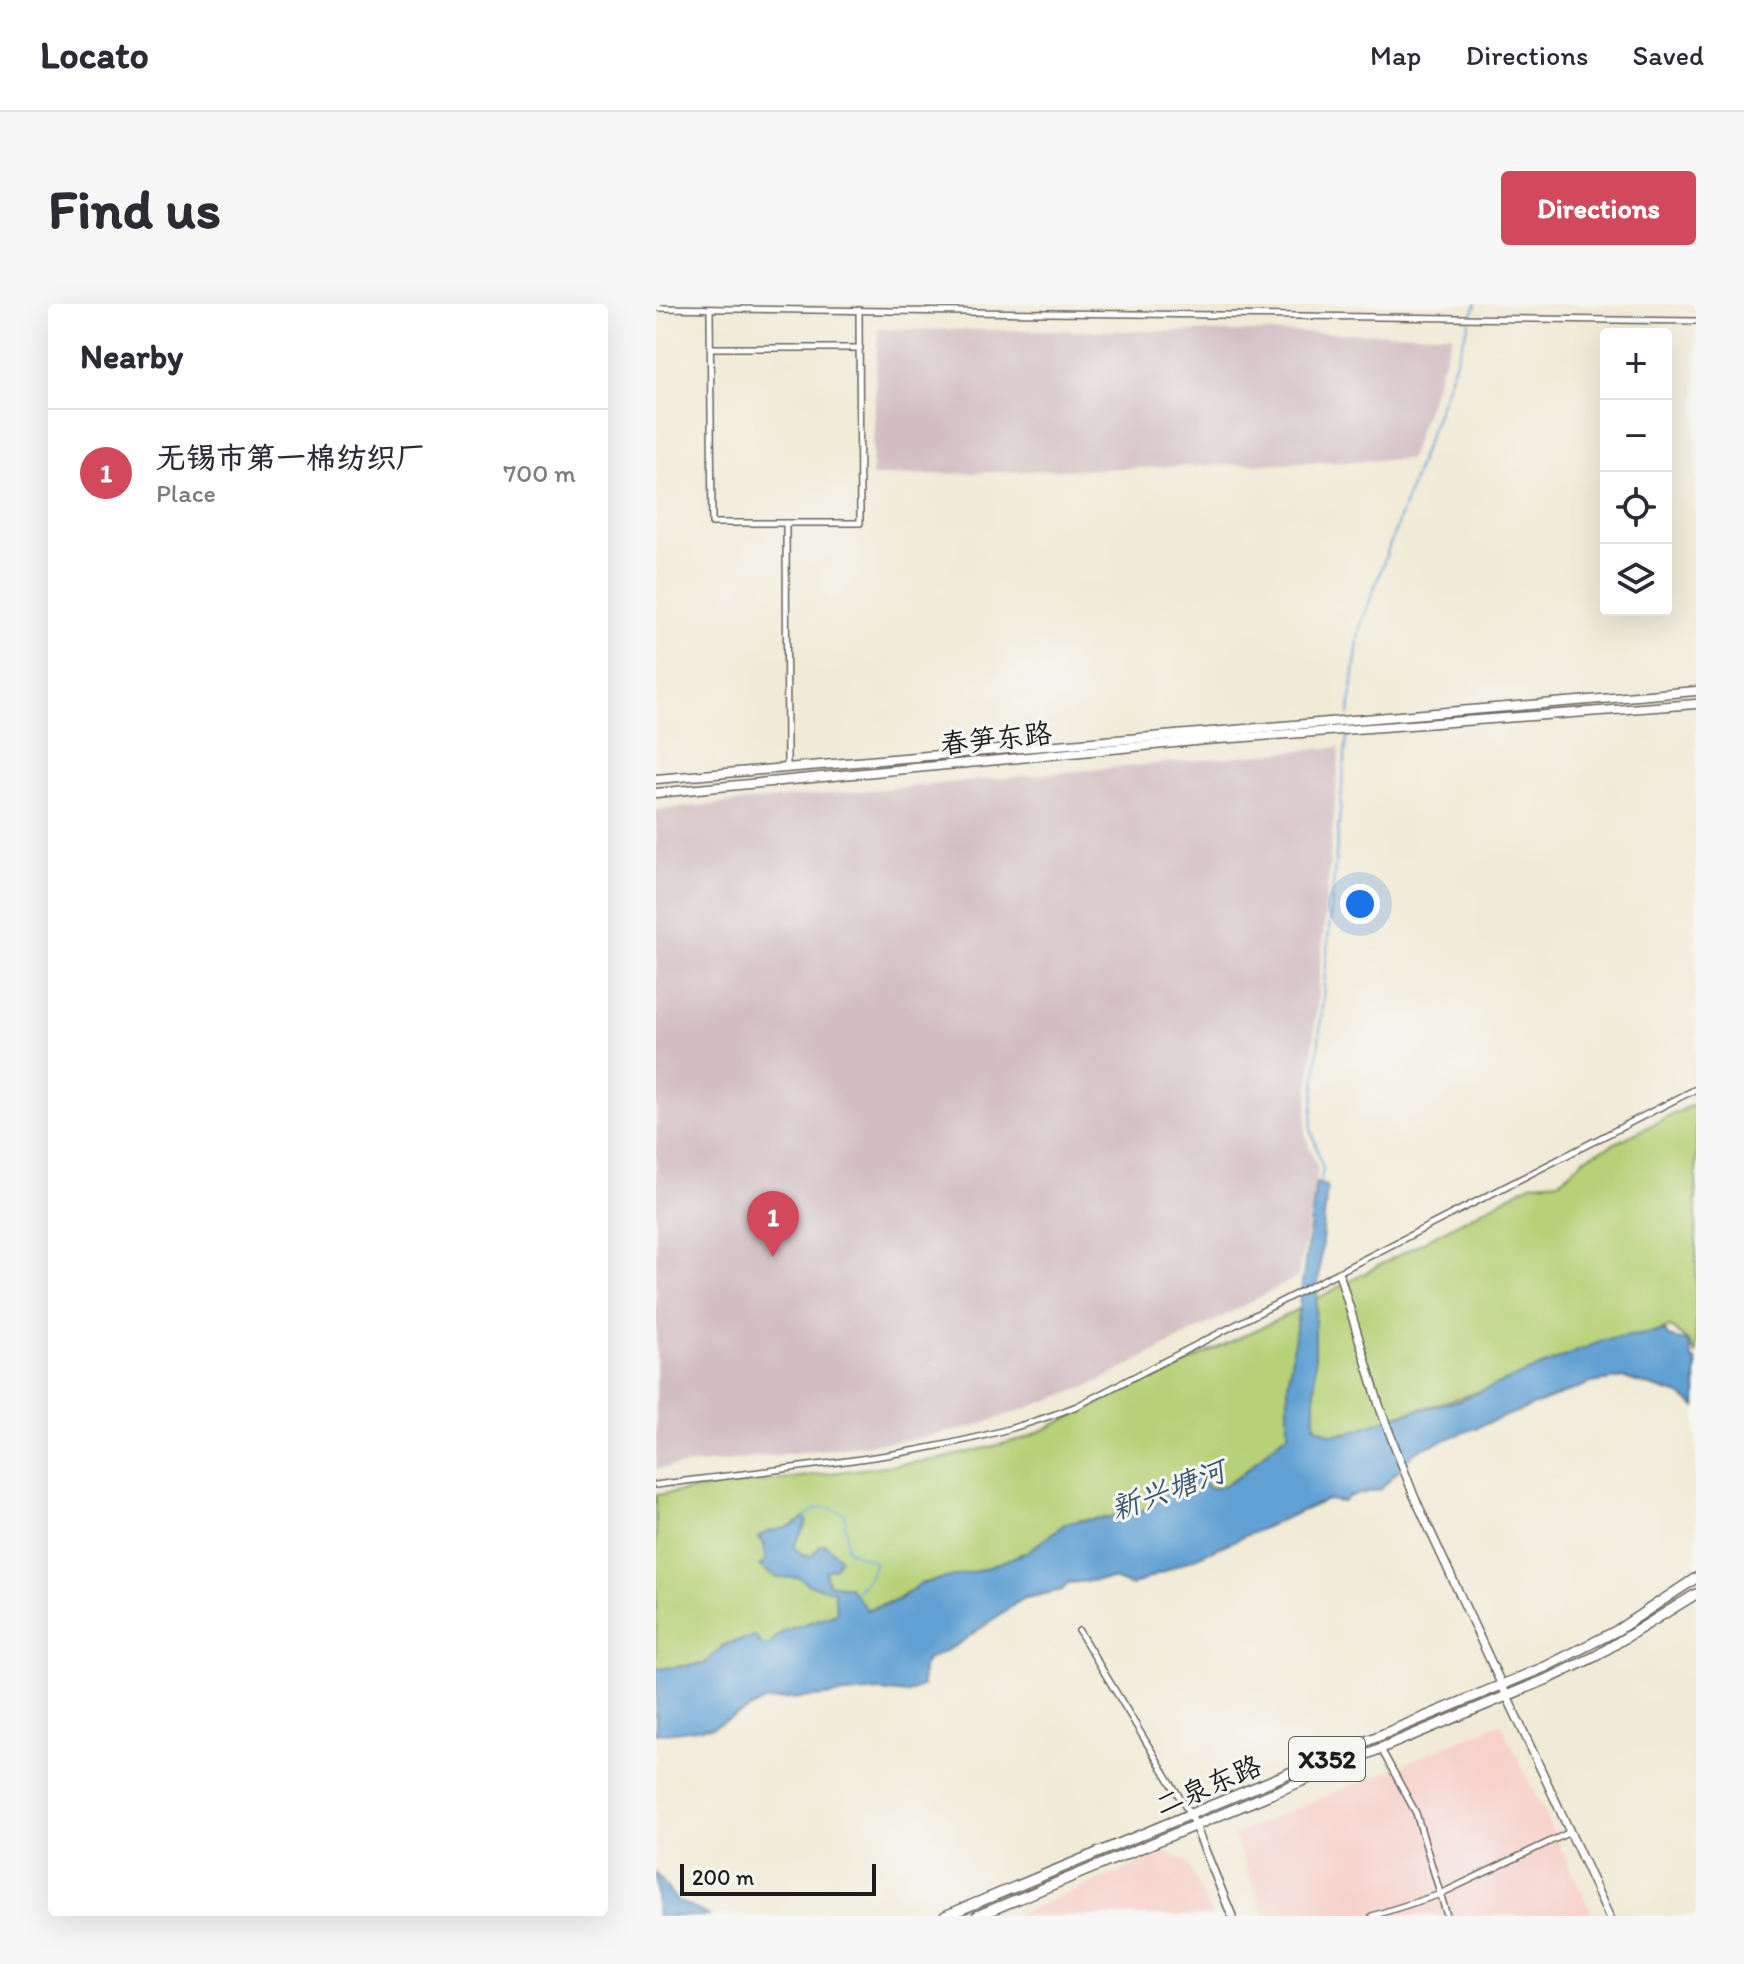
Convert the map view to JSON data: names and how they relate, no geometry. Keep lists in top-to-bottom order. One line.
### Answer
{"streets":{"main road":["春笋东路","X352","二泉东路"]},"water":["新兴塘河"],"scale_bar":"200 m","page":{"header":"Locato","nav":["Map","Directions","Saved"],"buttons":"Directions","title":"Find us","heading":"Nearby","map_buttons":["+","−"],"list":[{"mark":"1","name":"无锡市第一棉纺织厂","note":"Place","value":"700 m"}],"pins":"1","scale":"200 m"}}
